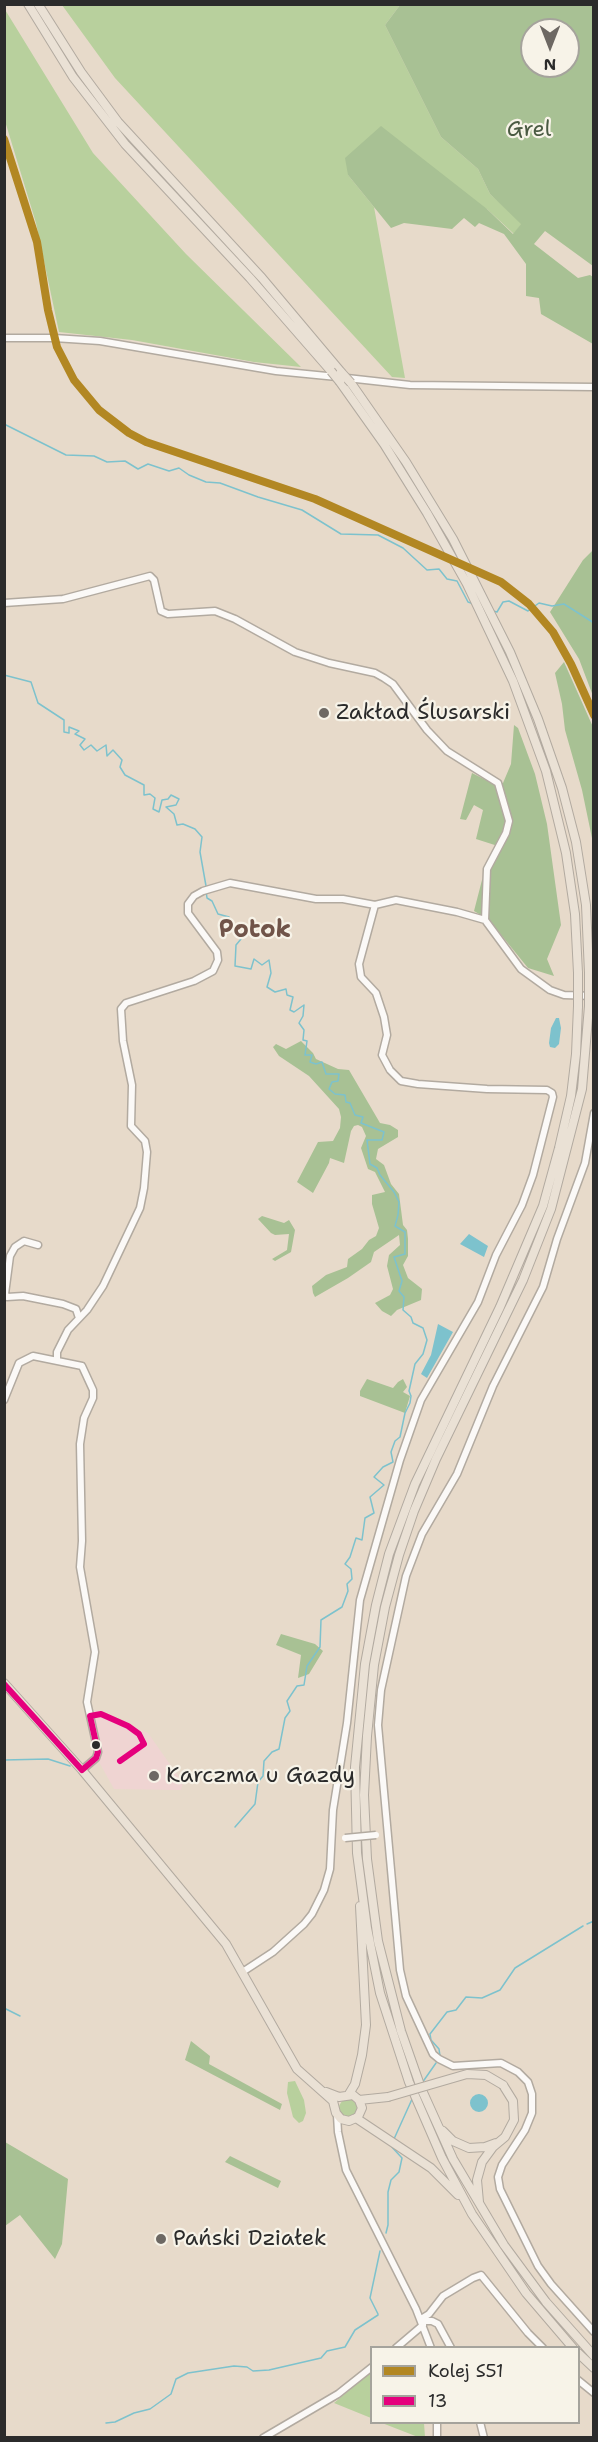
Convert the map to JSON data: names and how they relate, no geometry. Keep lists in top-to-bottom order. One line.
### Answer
{"districts":["Potok"],"parks":["Grel"],"places":["Zakład Ślusarski","Karczma u Gazdy","Pański Działek"],"lines":["rail line S51","transit line 13"],"legend":["Kolej S51","13"],"north":"bottom"}
